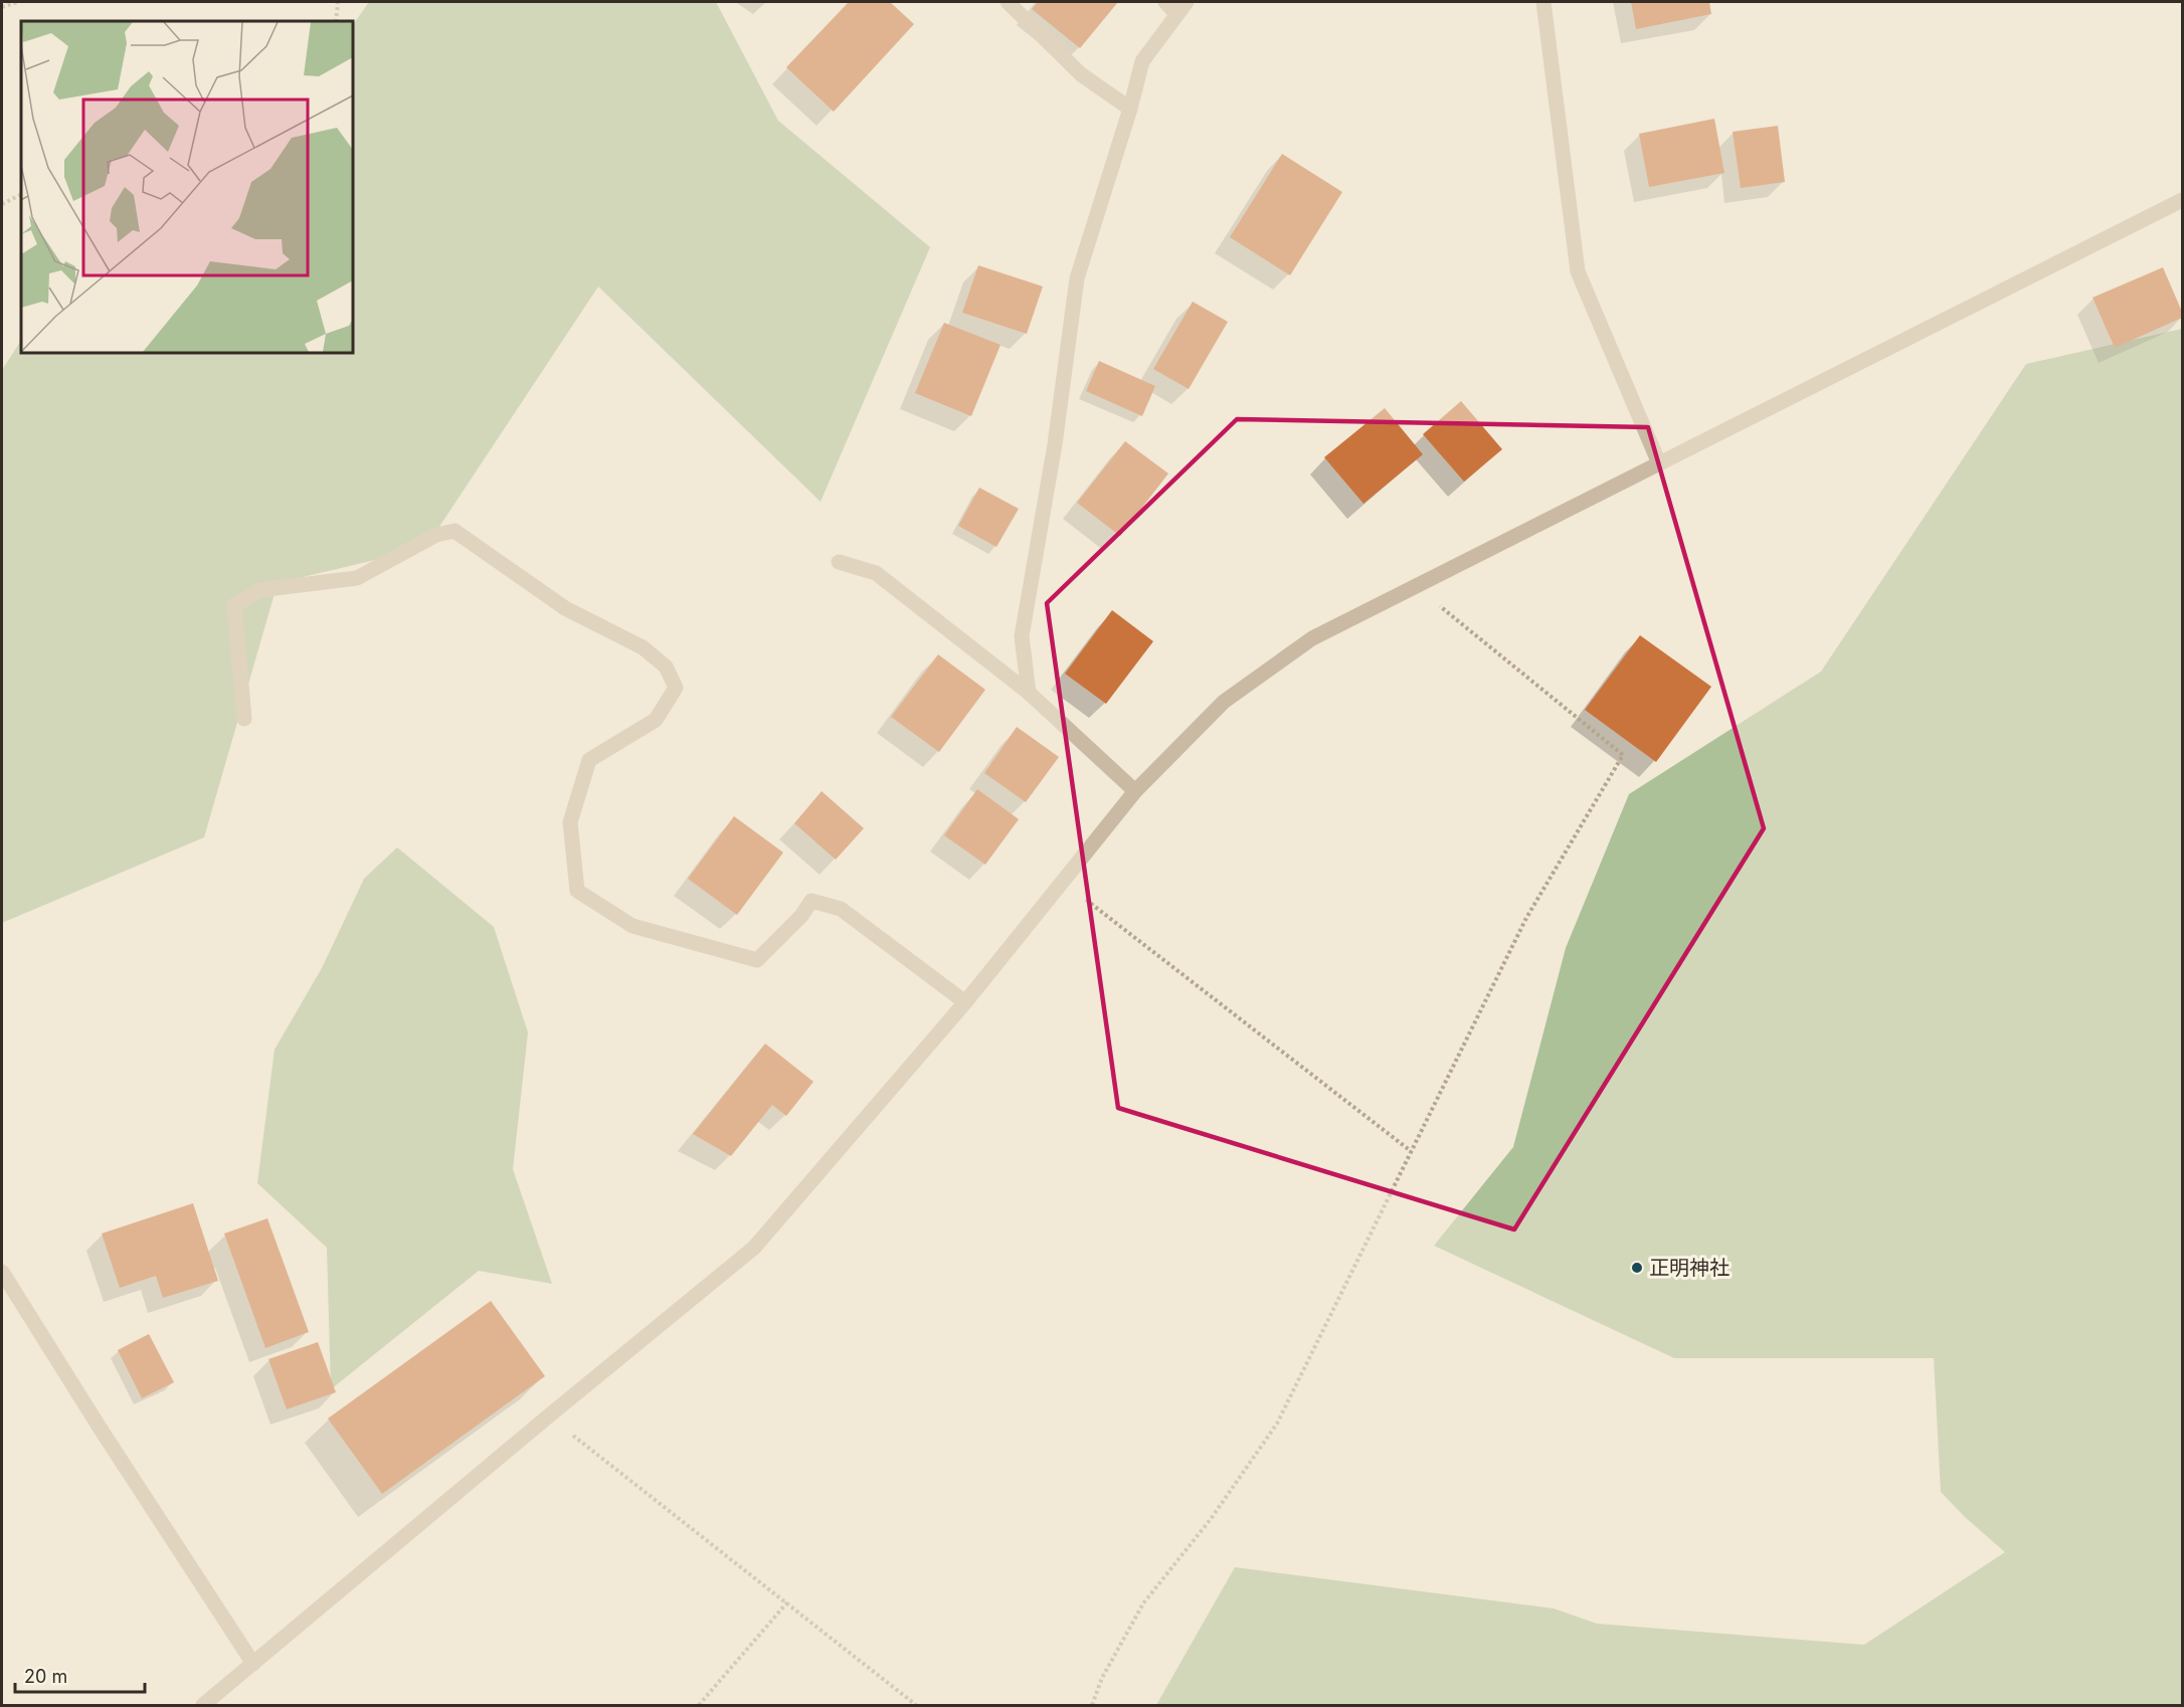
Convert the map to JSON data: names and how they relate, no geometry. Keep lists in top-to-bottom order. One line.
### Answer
{"places":["正明神社"],"scale_bar":"20 m"}
